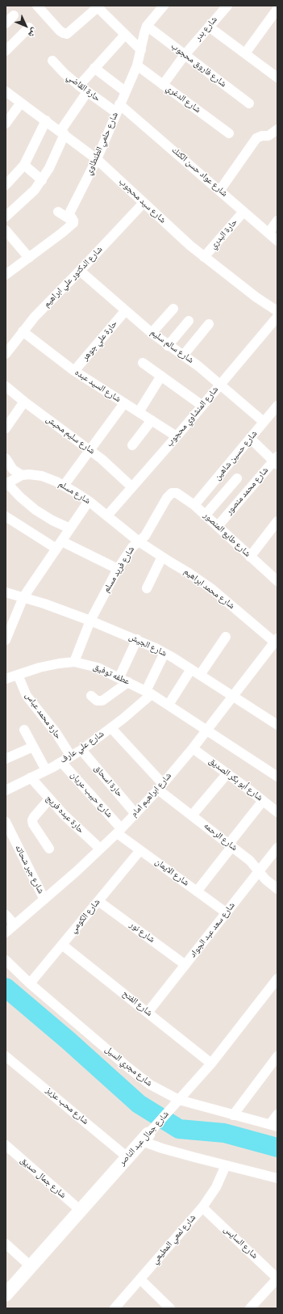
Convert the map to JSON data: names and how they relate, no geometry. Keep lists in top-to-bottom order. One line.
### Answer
{"streets":{"street":["شارع بدر","شارع فاروق محجوب","حارة القاضي","شارع الدغري","شارع حلمي الطنطاوي","شارع عواد حسن الكنك","شارع سيد محجوب","حارة البدري","شارع الدكتور علي ابراهيم","حارة علي جوهر","شارع سالم سليم","شارع السيد عبده","شارع المنشاوي محجوب","شارع سليم محبش","شارع حسين شاهين","شارع محمد منصور","شارع مسلم","شارع طايع المنصور","شارع فريد مسلم","شارع محمد ابراهيم","شارع الجيش","عطفه توفيق","حارة محمد عباس","شارع علي عارف","شارع أبو بكر الصديق","حارة اسحاق","شارع حبيب عريان","شارع ابراهيم امام","حارة عبده فريج","شارع الرحمه","شارع جبر شحاته","شارع الايمان","شارع الكومي","شارع سعد عبد الجواد","شارع نور","شارع الفتح","شارع مجري السيل","شارع محب عزيز","شارع جمال عبد الناصر","شارع جمال صديق","شارع لمعي المطيعي","شارع السايس"]},"crossings":[["شارع بدر","شارع فاروق محجوب"],["شارع بدر","شارع الدغري"],["شارع فاروق محجوب","شارع حلمي الطنطاوي"],["حارة القاضي","شارع حلمي الطنطاوي"],["حارة القاضي","شارع عواد حسن الكنك"],["شارع الدغري","شارع حلمي الطنطاوي"],["شارع حلمي الطنطاوي","شارع عواد حسن الكنك"],["شارع حلمي الطنطاوي","شارع سيد محجوب"],["شارع عواد حسن الكنك","حارة البدري"],["شارع سيد محجوب","حارة البدري"],["شارع سيد محجوب","شارع الدكتور علي ابراهيم"],["شارع الدكتور علي ابراهيم","شارع سالم سليم"],["شارع الدكتور علي ابراهيم","شارع السيد عبده"],["حارة علي جوهر","شارع سالم سليم"],["حارة علي جوهر","شارع السيد عبده"],["شارع سالم سليم","شارع المنشاوي محجوب"],["شارع سالم سليم","شارع حسين شاهين"],["شارع السيد عبده","شارع المنشاوي محجوب"],["شارع المنشاوي محجوب","شارع سليم محبش"],["شارع المنشاوي محجوب","شارع مسلم"],["شارع حسين شاهين","شارع طايع المنصور"],["شارع محمد منصور","شارع طايع المنصور"],["شارع مسلم","شارع فريد مسلم"],["شارع مسلم","شارع محمد ابراهيم"],["شارع طايع المنصور","شارع فريد مسلم"],["شارع فريد مسلم","شارع محمد ابراهيم"],["شارع فريد مسلم","شارع الجيش"],["شارع فريد مسلم","عطفه توفيق"],["شارع محمد ابراهيم","شارع ابراهيم امام"],["شارع الجيش","شارع علي عارف"],["شارع الجيش","شارع ابراهيم امام"],["عطفه توفيق","حارة محمد عباس"],["عطفه توفيق","شارع علي عارف"],["عطفه توفيق","شارع ابراهيم امام"],["حارة محمد عباس","شارع علي عارف"],["شارع علي عارف","حارة اسحاق"],["شارع علي عارف","شارع حبيب عريان"],["شارع علي عارف","حارة عبده فريج"],["شارع علي عارف","شارع الرحمه"],["شارع أبو بكر الصديق","شارع ابراهيم امام"],["حارة اسحاق","شارع ابراهيم امام"],["شارع حبيب عريان","شارع ابراهيم امام"],["شارع حبيب عريان","شارع الايمان"],["شارع ابراهيم امام","حارة عبده فريج"],["شارع ابراهيم امام","شارع الرحمه"],["شارع ابراهيم امام","شارع جبر شحاته"],["شارع ابراهيم امام","شارع الايمان"],["شارع الرحمه","شارع سعد عبد الجواد"],["شارع الايمان","شارع الكومي"],["شارع الايمان","شارع سعد عبد الجواد"],["شارع الكومي","شارع نور"],["شارع الكومي","شارع الفتح"],["شارع الكومي","شارع مجري السيل"],["شارع سعد عبد الجواد","شارع نور"],["شارع سعد عبد الجواد","شارع الفتح"],["شارع الفتح","شارع جمال عبد الناصر"],["شارع مجري السيل","شارع جمال عبد الناصر"],["شارع محب عزيز","شارع جمال عبد الناصر"],["شارع جمال عبد الناصر","شارع جمال صديق"],["شارع لمعي المطيعي","شارع السايس"]],"north":"bottom right"}
